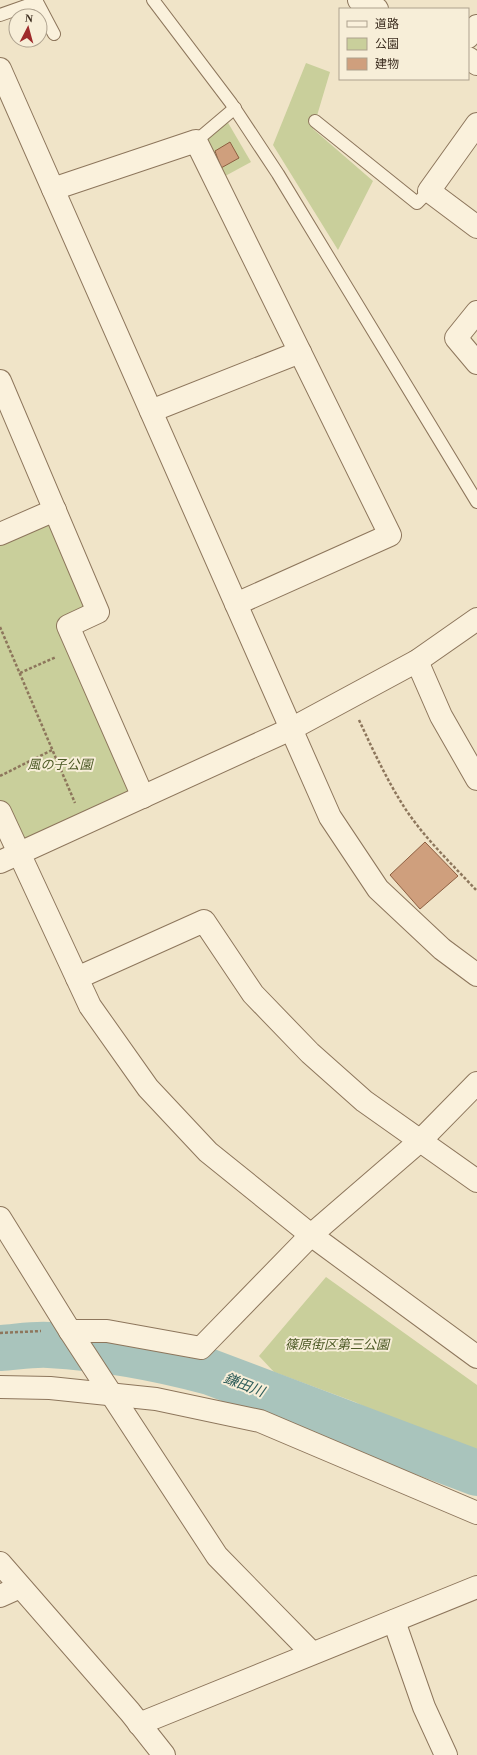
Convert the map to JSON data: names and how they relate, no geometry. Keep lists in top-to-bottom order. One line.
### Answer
{"water":["鎌田川"],"parks":["風の子公園","篠原街区第三公園"],"legend":["道路","公園","建物"],"north":"top"}
